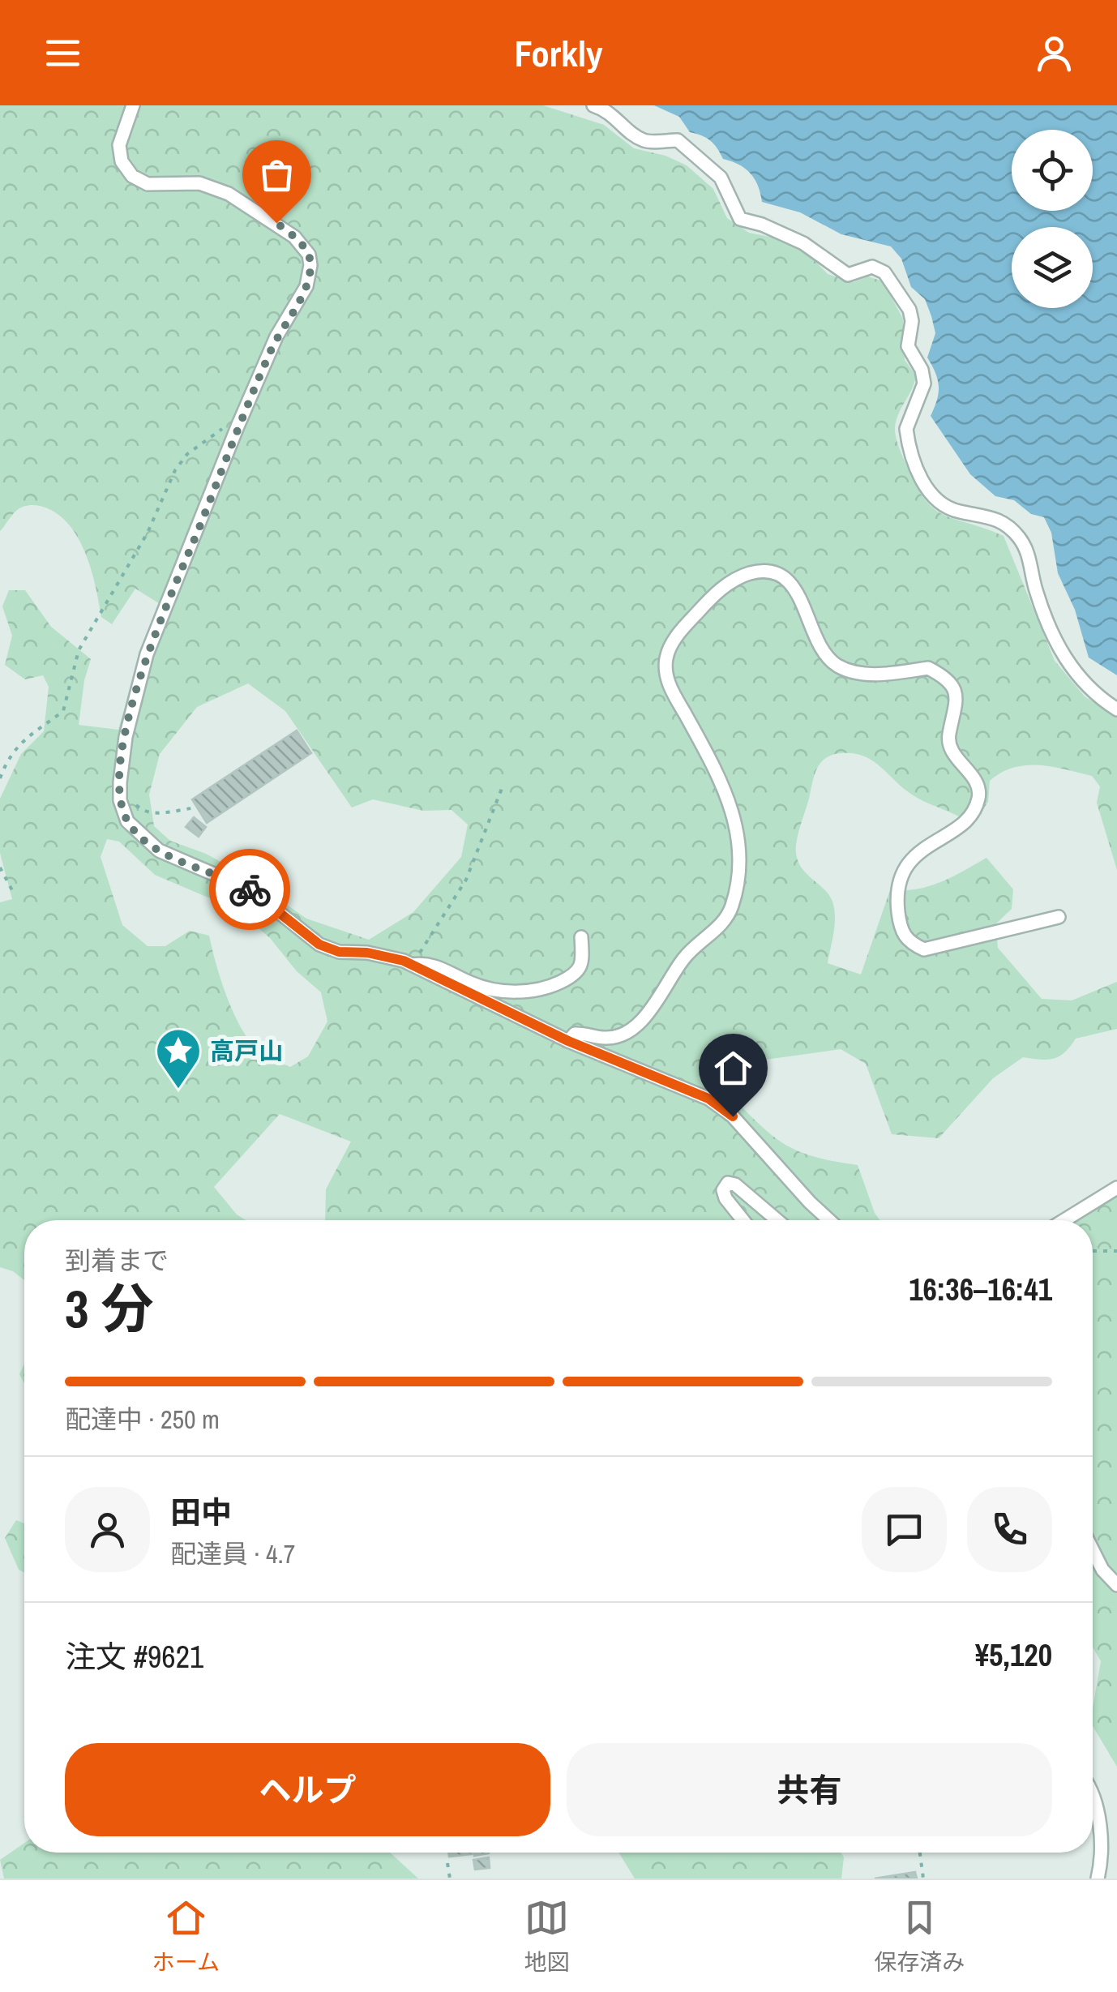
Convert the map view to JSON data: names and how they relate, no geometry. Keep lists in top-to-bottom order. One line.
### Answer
{"places":{"place":["高戸山"]},"page":{"header":"Forkly","heading":["3 分","到着まで","16:36–16:41"],"panel":["田中","配達員 · 4.7","注文 #9621","¥5,120"],"bar":"配達中 · 250 m","buttons":["ヘルプ","共有"],"tabs":["ホーム","地図","保存済み"]}}
